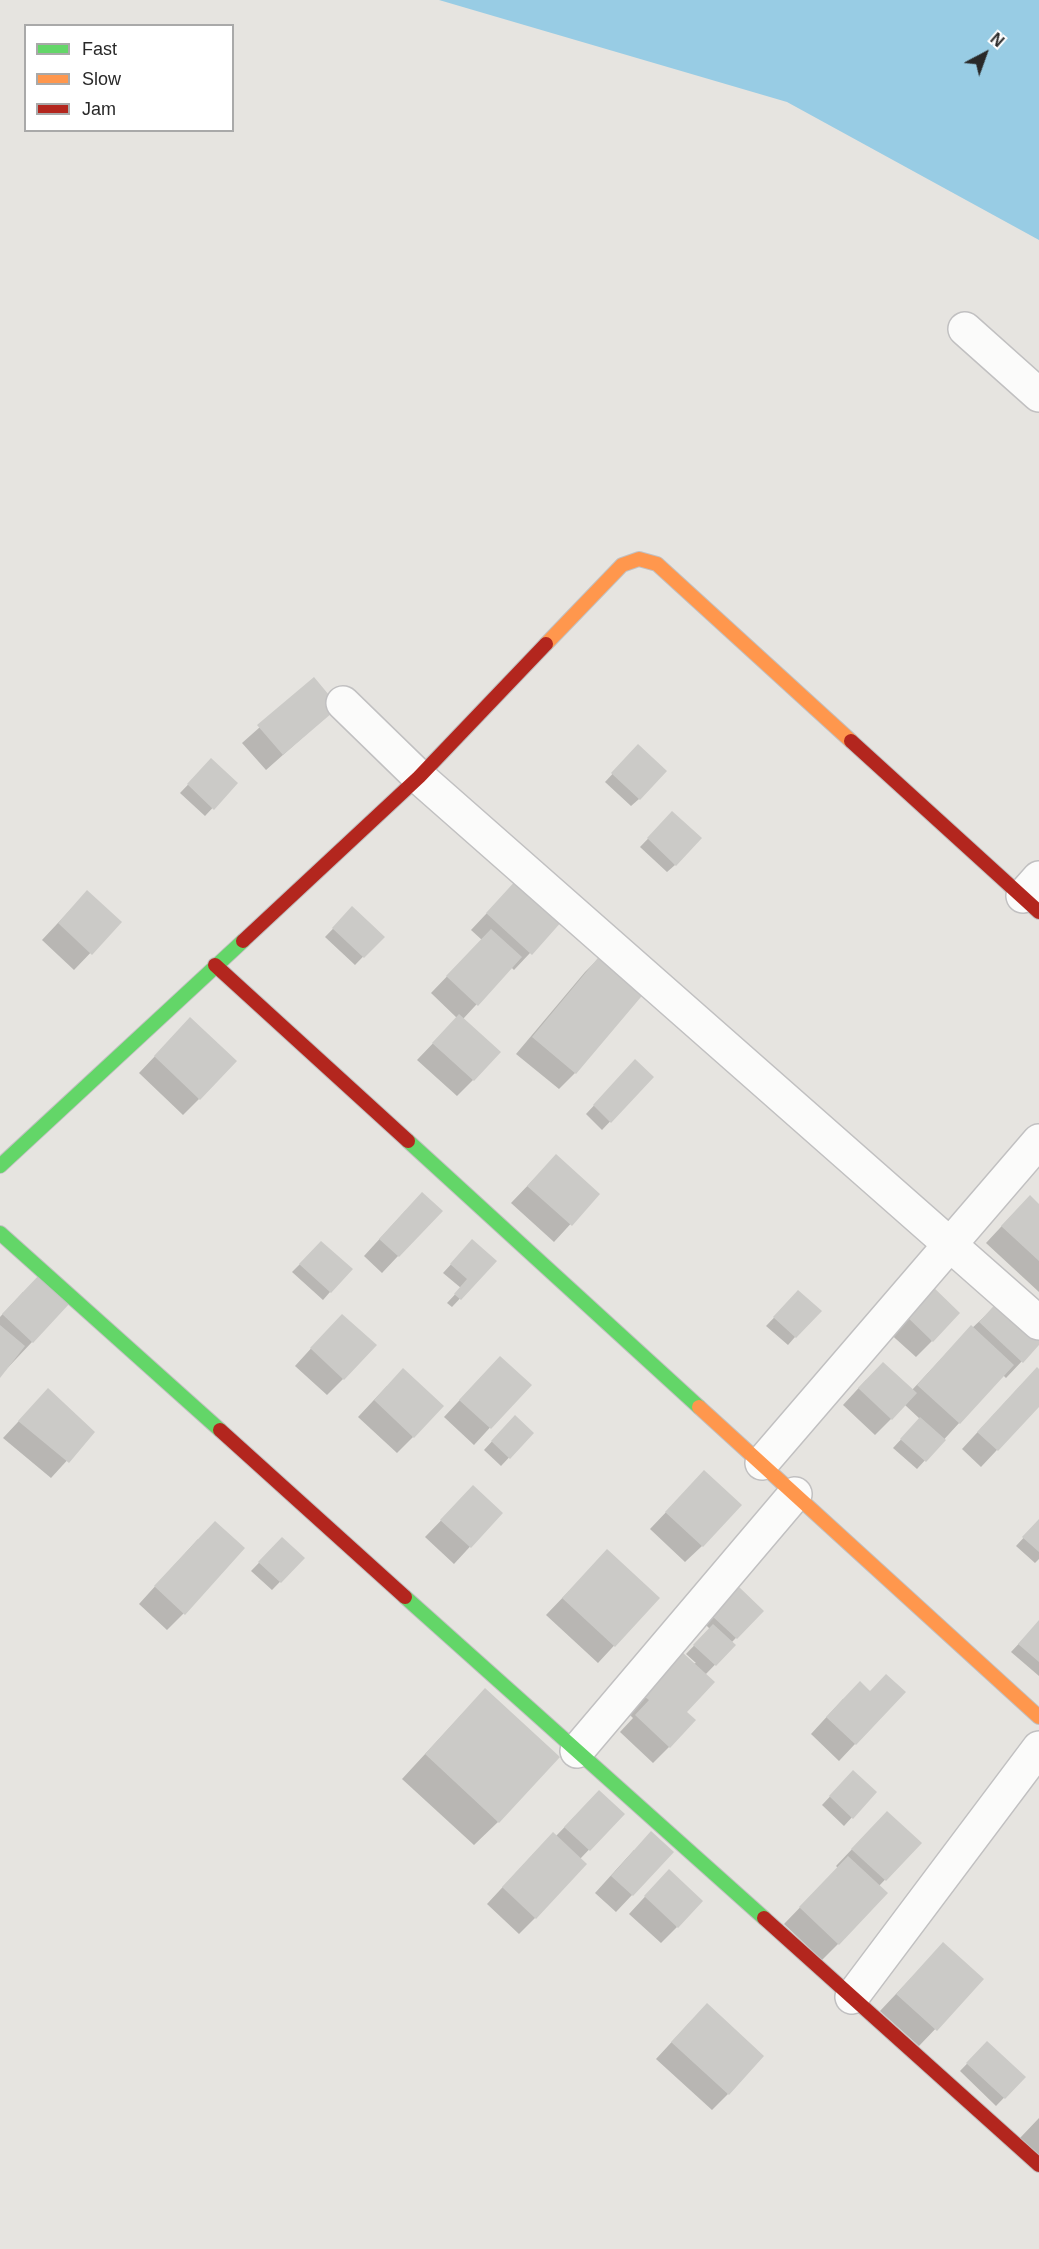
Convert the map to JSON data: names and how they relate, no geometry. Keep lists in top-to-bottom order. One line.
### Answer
{"legend":["Fast","Slow","Jam"],"north":"top right"}
